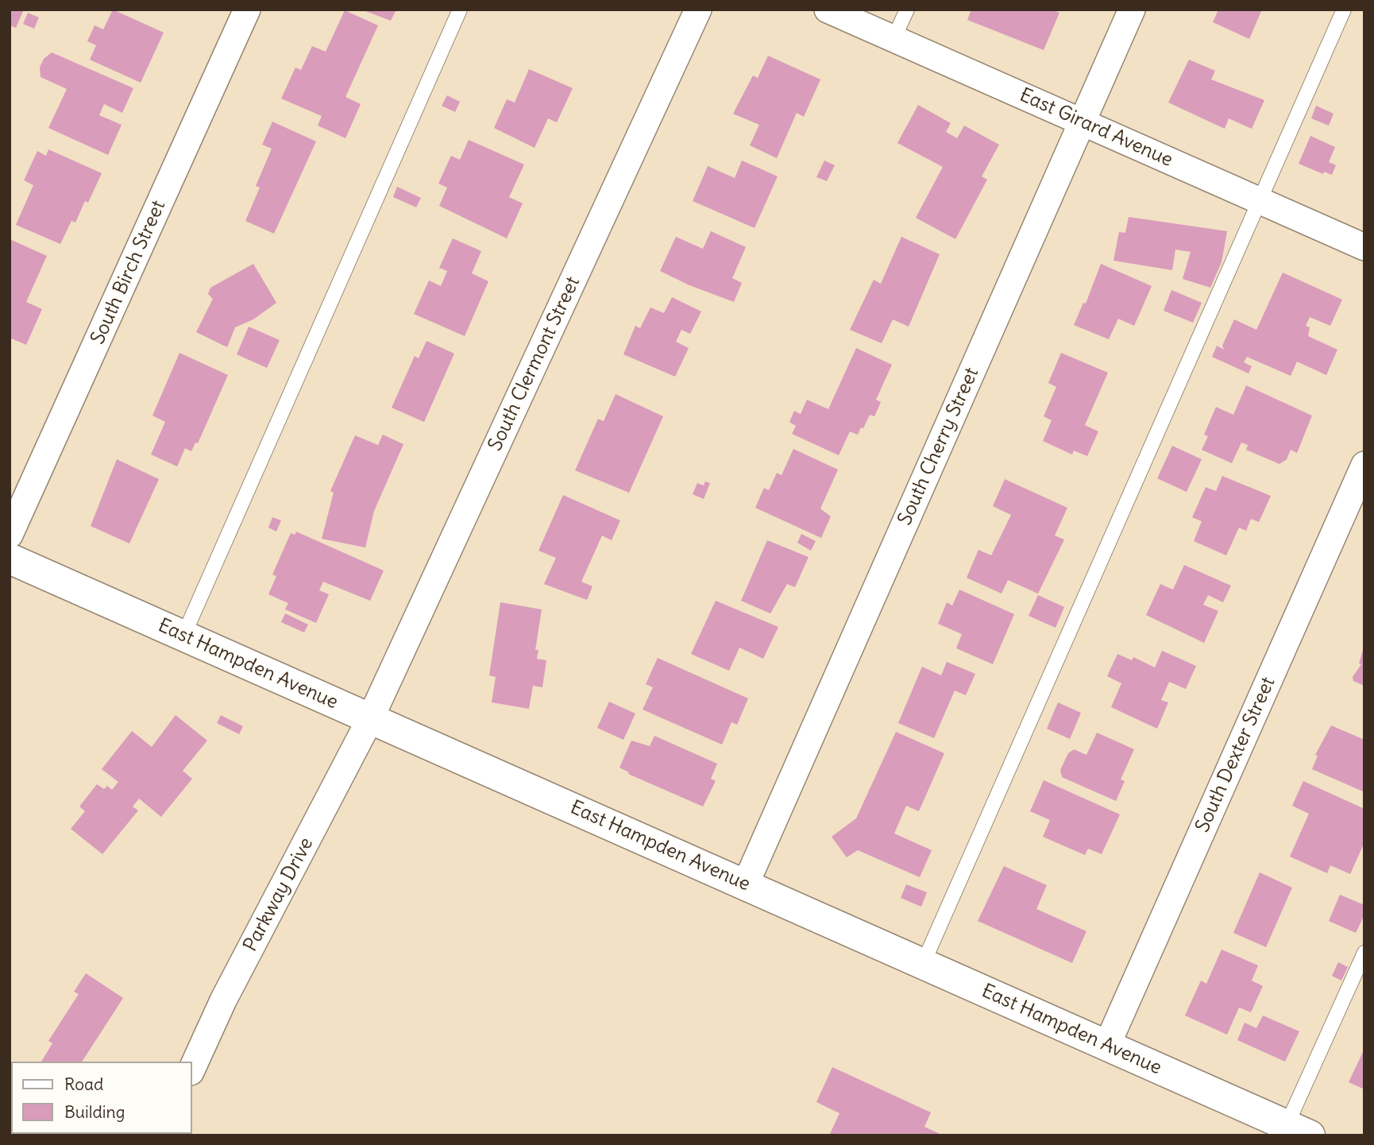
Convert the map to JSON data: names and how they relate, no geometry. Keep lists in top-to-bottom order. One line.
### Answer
{"streets":{"highway":["East Hampden Avenue"],"street":["East Girard Avenue","South Birch Street","South Clermont Street","South Cherry Street","South Dexter Street","Parkway Drive"]},"crossings":[["East Girard Avenue","South Cherry Street"],["South Clermont Street","East Hampden Avenue"],["South Clermont Street","Parkway Drive"],["South Cherry Street","East Hampden Avenue"],["East Hampden Avenue","South Dexter Street"],["East Hampden Avenue","Parkway Drive"]],"legend":["Road","Building"]}
